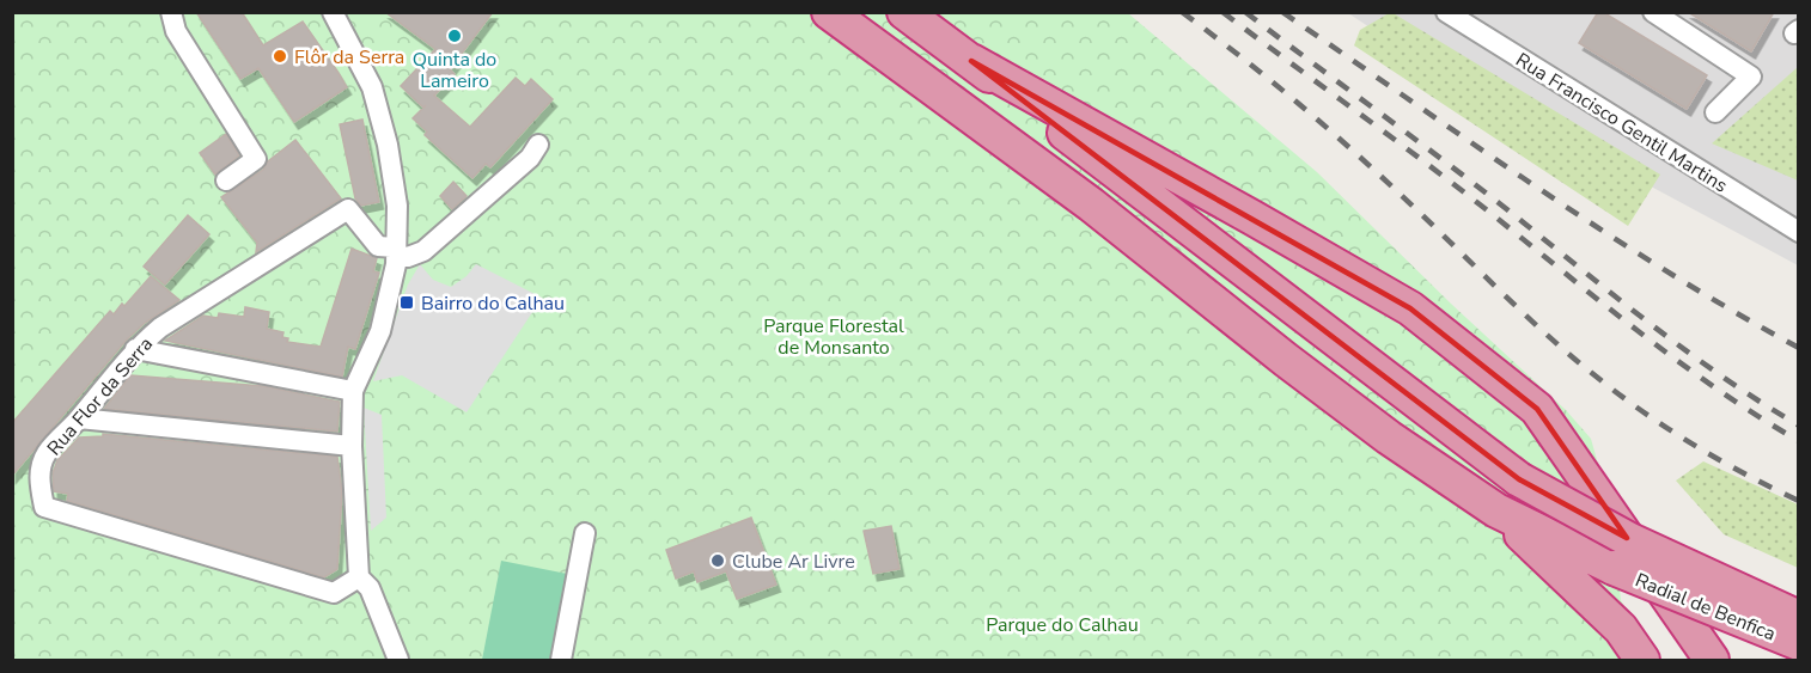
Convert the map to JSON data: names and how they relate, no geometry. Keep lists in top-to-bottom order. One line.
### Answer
{"streets":{"highway":["Radial de Benfica"],"street":["Rua Francisco Gentil Martins","Rua Flor da Serra"]},"parks":["Parque Florestal de Monsanto","Parque do Calhau"],"places":{"other":["Quinta do Lameiro","Flôr da Serra","Clube Ar Livre"],"transit":["Bairro do Calhau"]}}
